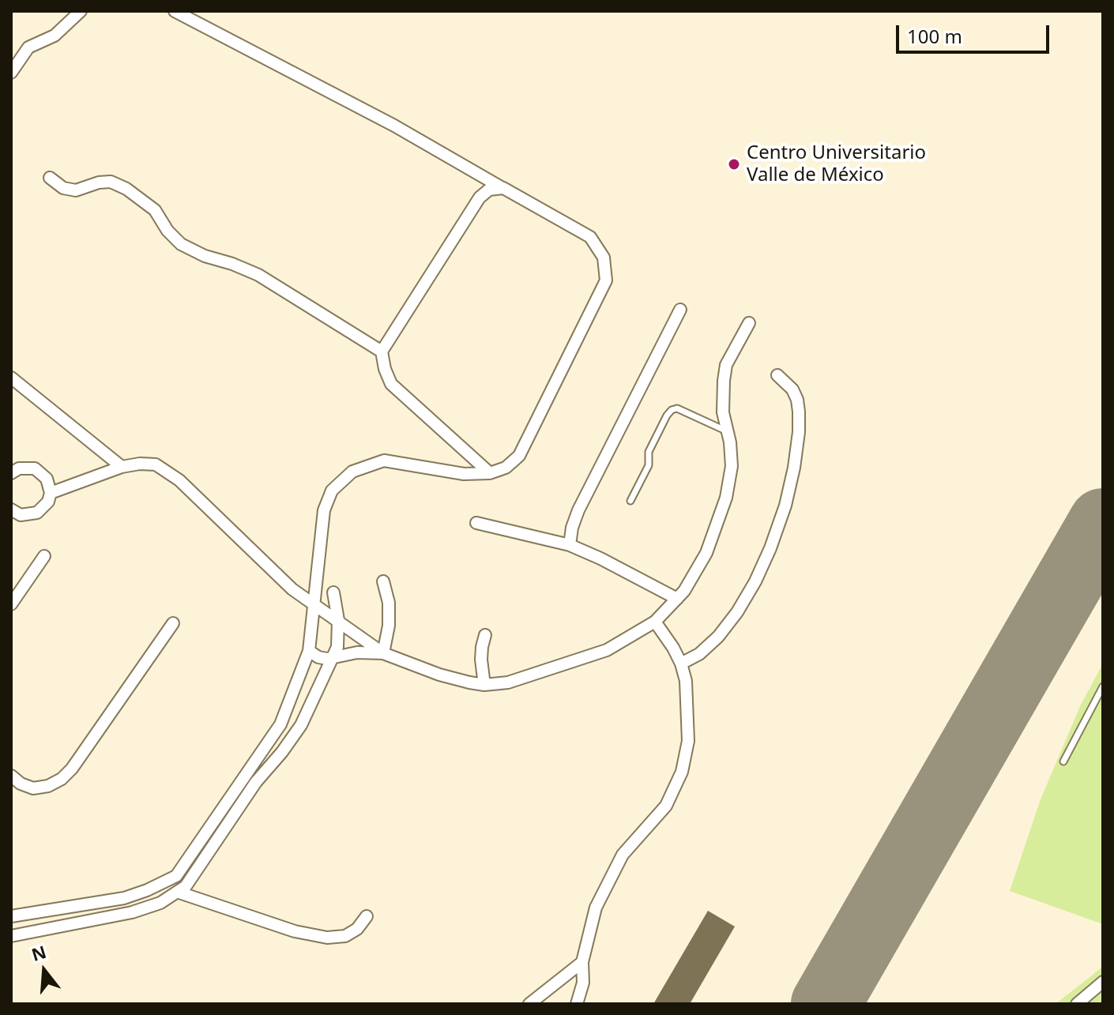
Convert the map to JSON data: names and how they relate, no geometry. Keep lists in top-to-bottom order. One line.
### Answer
{"places":["Centro Universitario Valle de México"],"scale_bar":"100 m","north":"top"}
